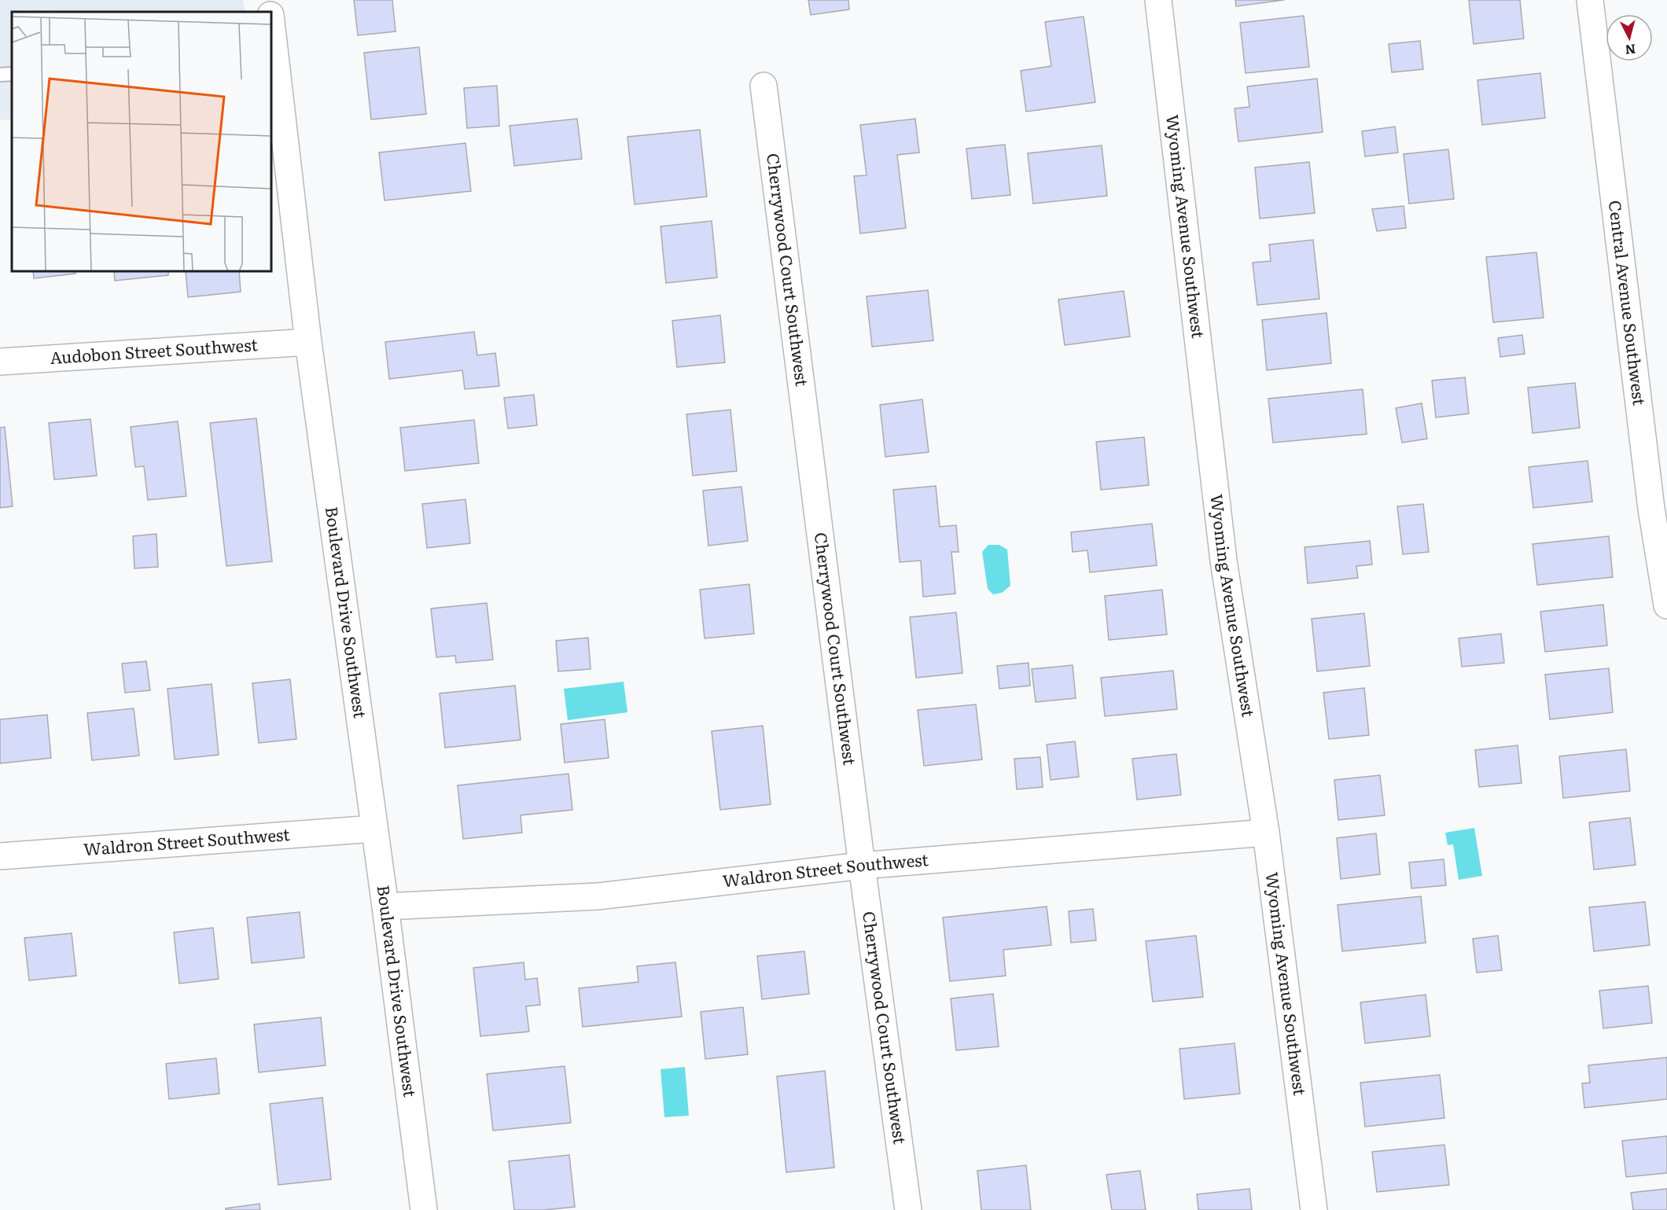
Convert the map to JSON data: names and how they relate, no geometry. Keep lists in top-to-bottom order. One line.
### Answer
{"streets":{"street":["Wyoming Avenue Southwest","Cherrywood Court Southwest","Central Avenue Southwest","Audobon Street Southwest","Boulevard Drive Southwest","Waldron Street Southwest"]},"crossings":[["Wyoming Avenue Southwest","Waldron Street Southwest"],["Cherrywood Court Southwest","Waldron Street Southwest"],["Audobon Street Southwest","Boulevard Drive Southwest"],["Boulevard Drive Southwest","Waldron Street Southwest"]],"north":"bottom"}
